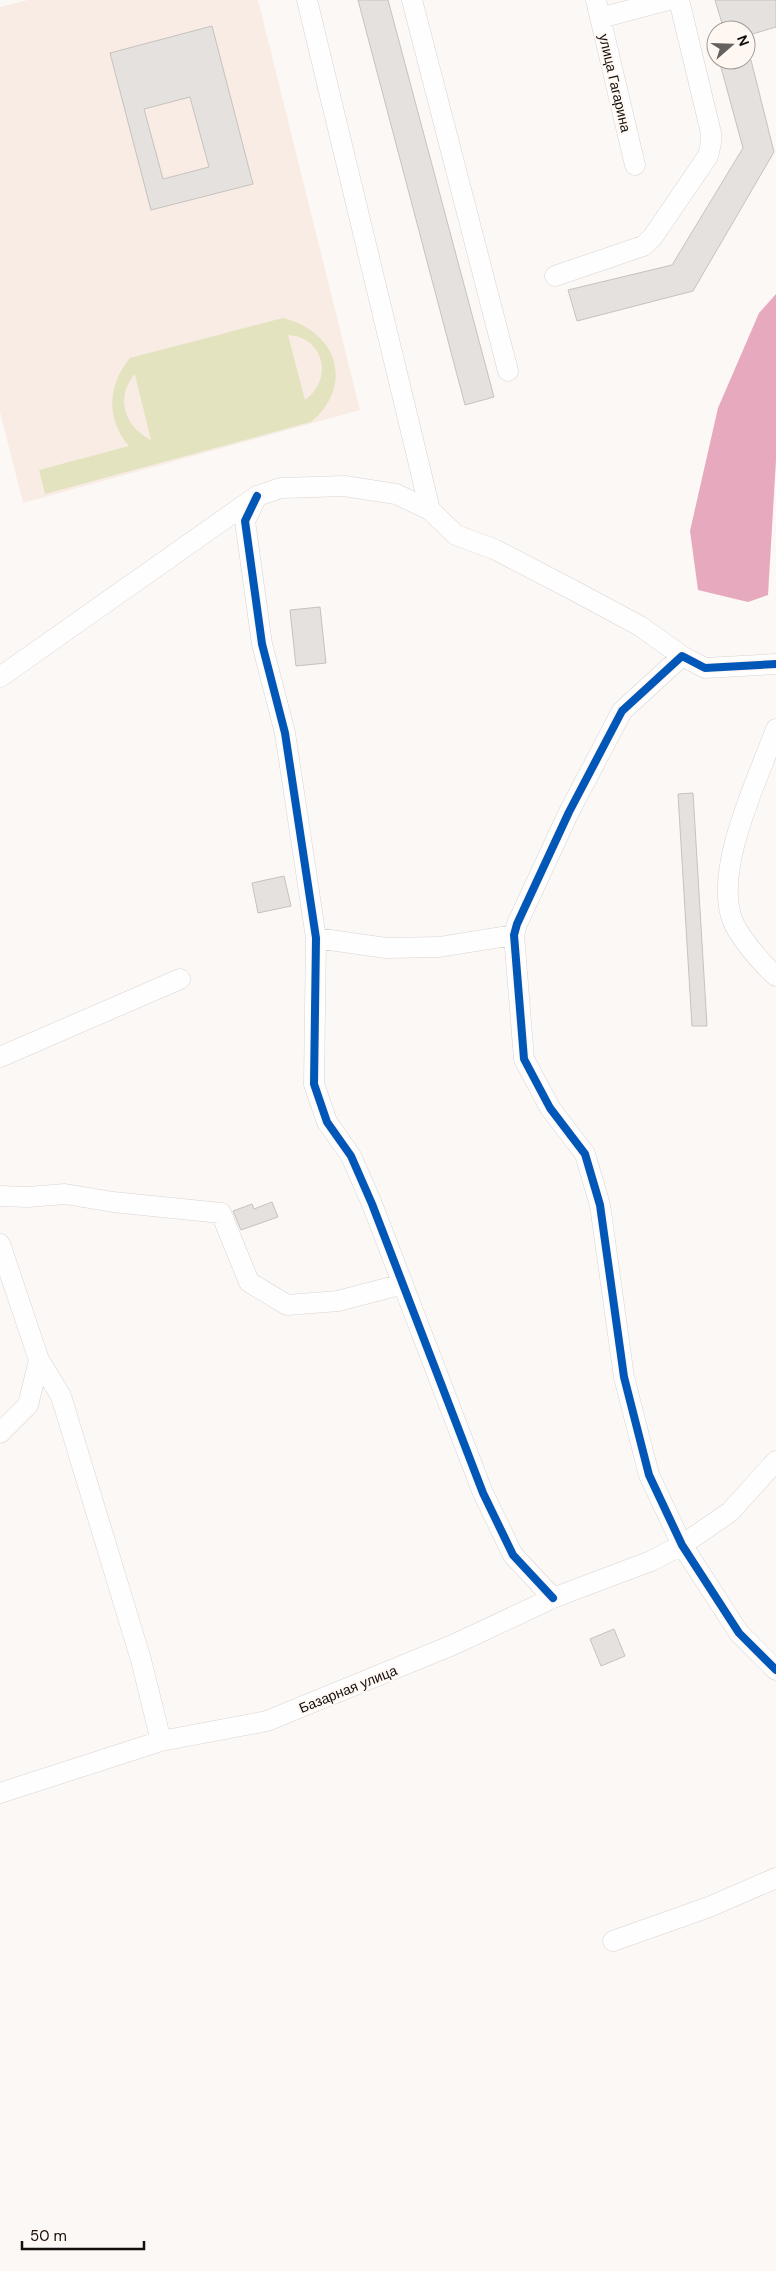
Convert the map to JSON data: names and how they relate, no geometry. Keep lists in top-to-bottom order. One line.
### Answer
{"streets":{"street":["улица Гагарина","Базарная улица"]},"scale_bar":"50 m","north":"right"}
